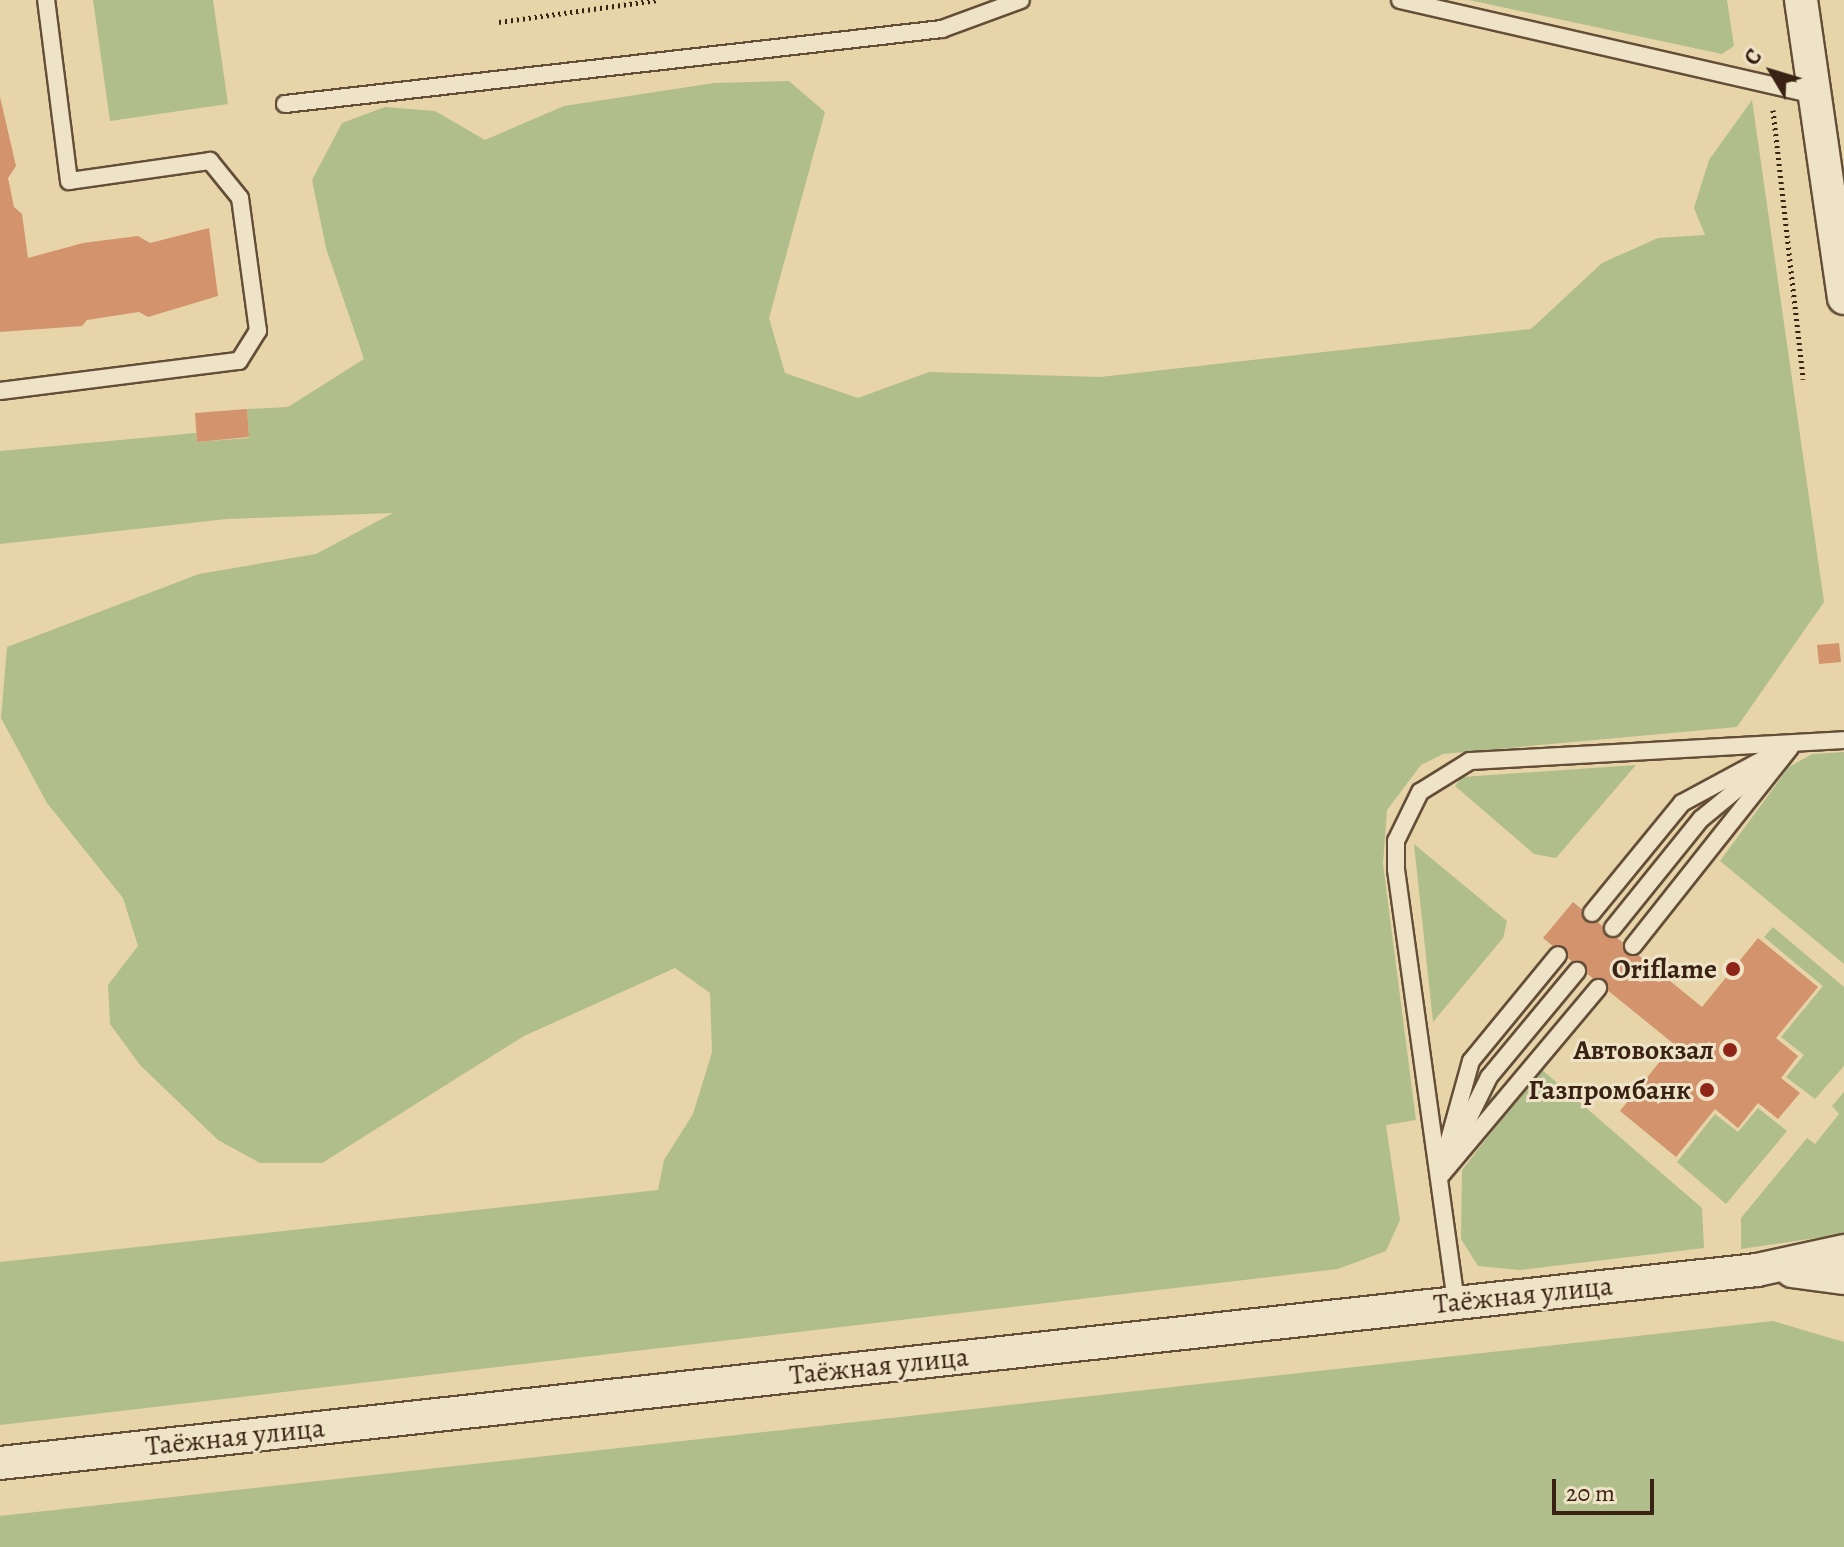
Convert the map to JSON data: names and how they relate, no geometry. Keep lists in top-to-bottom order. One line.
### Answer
{"streets":{"street":["Таёжная улица"]},"places":["Oriflame","Автовокзал","Газпромбанк"],"scale_bar":"20 m","north":"top left"}
